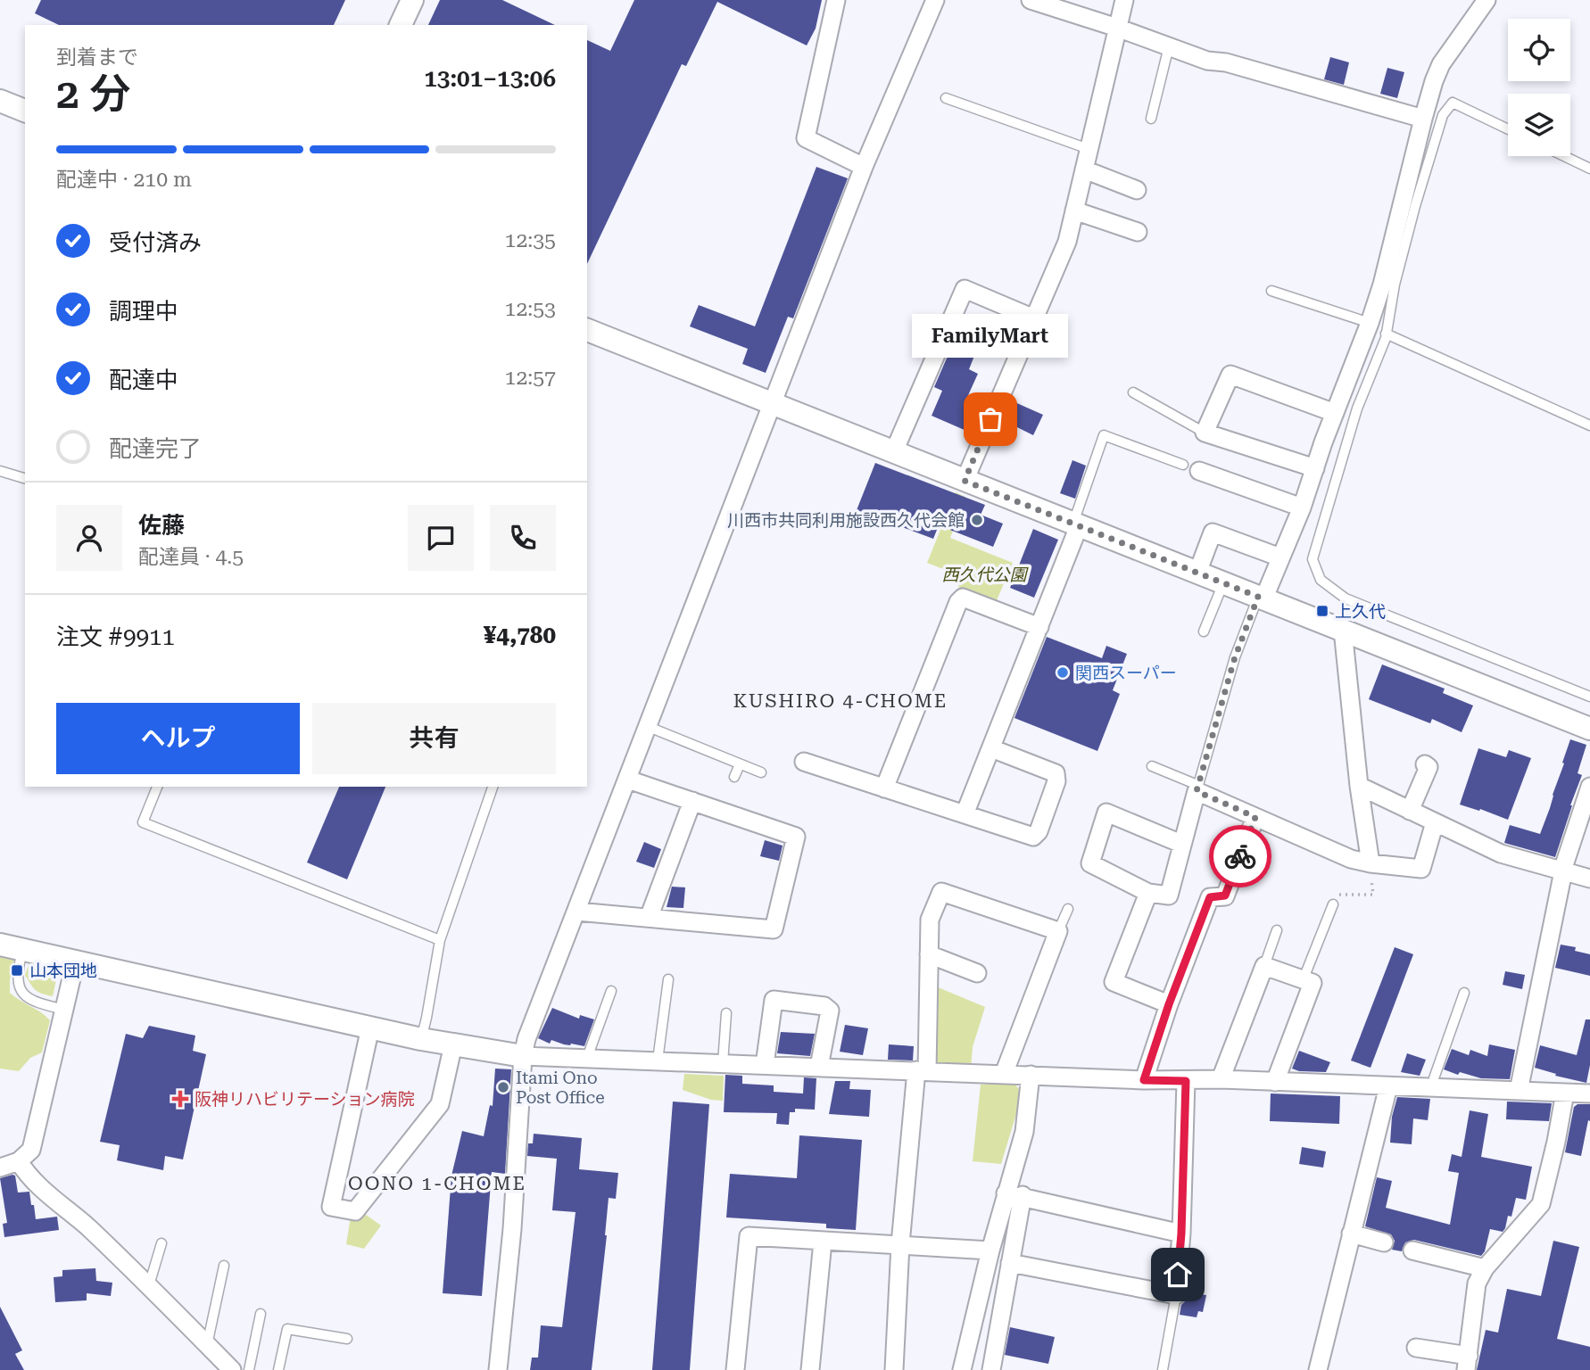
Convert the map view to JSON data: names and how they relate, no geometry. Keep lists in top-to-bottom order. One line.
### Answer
{"districts":["KUSHIRO 4-CHOME","OONO 1-CHOME"],"parks":["西久代公園"],"places":{"other":["FamilyMart","川西市共同利用施設西久代会館","関西スーパー","Itami Ono Post Office"],"transit":["上久代","山本団地"],"health":["阪神リハビリテーション病院"]},"page":{"heading":["2 分","到着まで","13:01–13:06"],"panel":["佐藤","配達員 · 4.5","注文 #9911","¥4,780"],"bar":"配達中 · 210 m","list":[["受付済み","12:35"],["調理中","12:53"],["配達中","12:57"],"配達完了"],"bubble":"FamilyMart","buttons":["ヘルプ","共有"]}}
